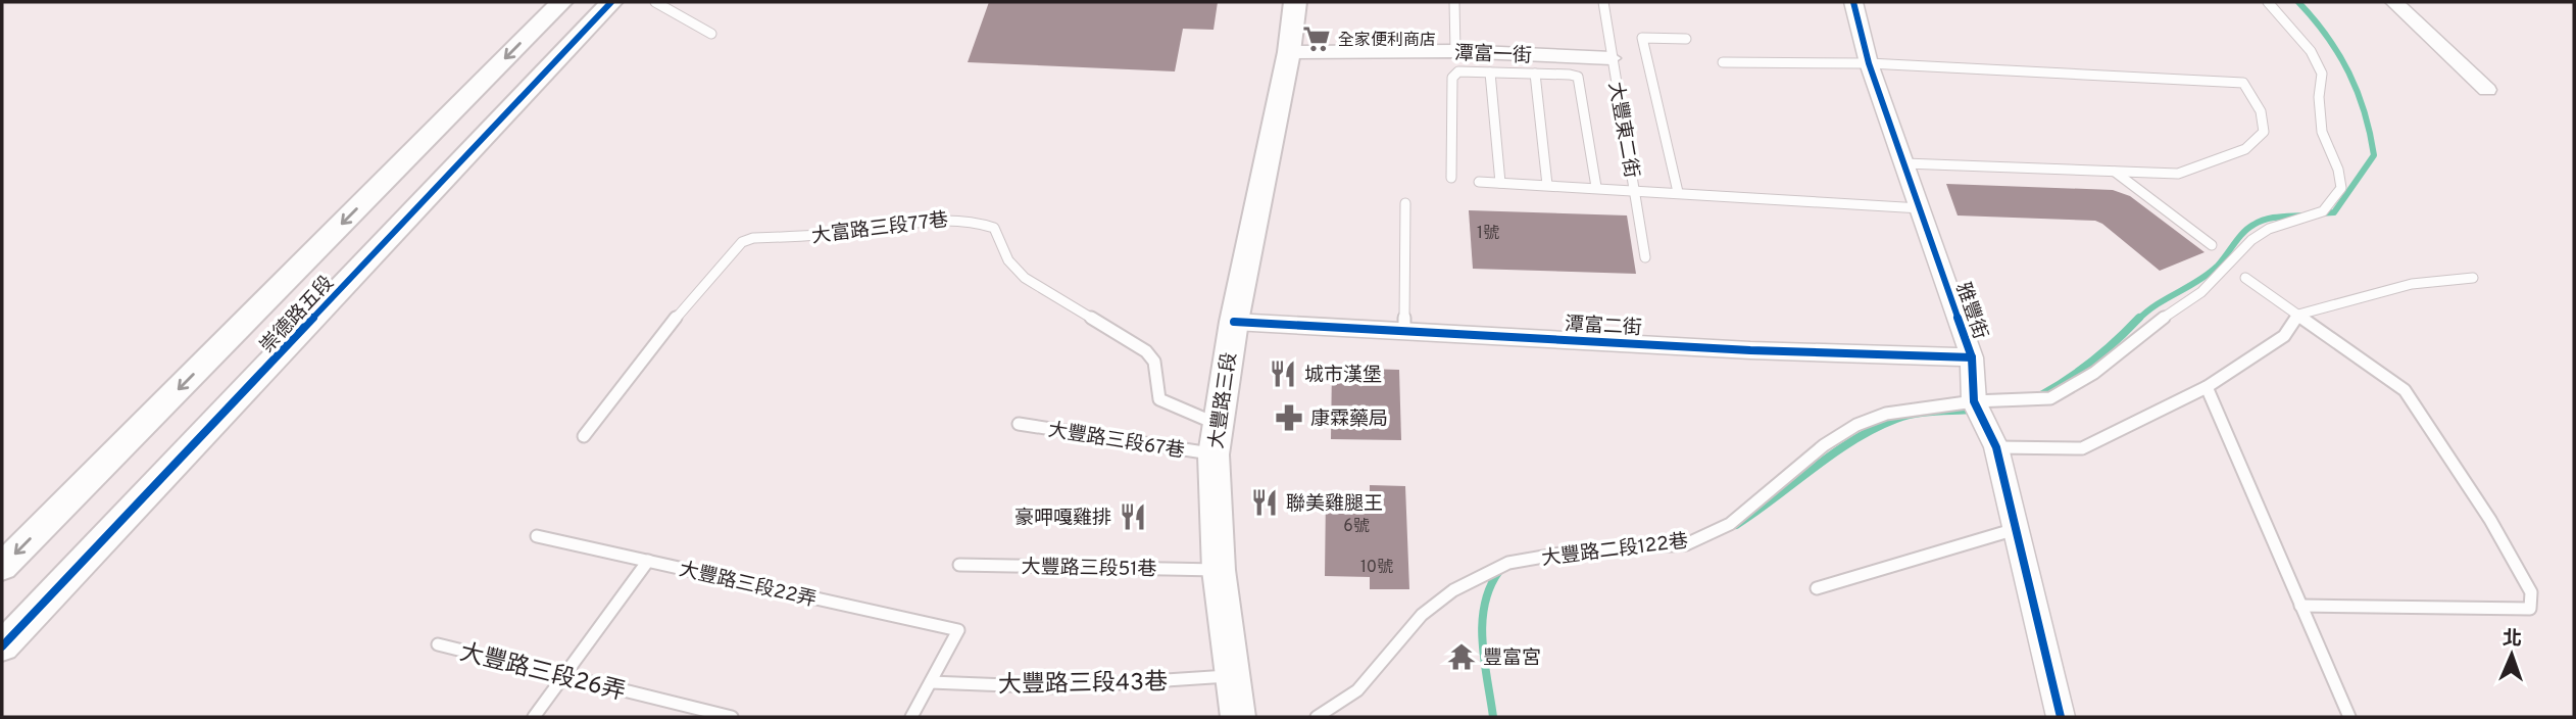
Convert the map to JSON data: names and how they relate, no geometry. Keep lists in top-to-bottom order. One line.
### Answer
{"streets":{"street":["潭富一街","雅豐街","崇德路五段","潭富二街","大豐路三段"],"lane":["大豐東二街","大富路三段77巷","大豐路三段67巷","大豐路二段122巷","大豐路三段51巷","大豐路三段22弄","大豐路三段26弄","大豐路三段43巷"]},"crossings":[["潭富一街","大豐東二街"],["潭富一街","大豐路三段"],["大富路三段77巷","大豐路三段"],["雅豐街","潭富二街"],["雅豐街","大豐路二段122巷"],["潭富二街","大豐路三段"],["大豐路三段","大豐路三段67巷"],["大豐路三段","大豐路三段51巷"],["大豐路三段","大豐路三段43巷"],["大豐路三段22弄","大豐路三段43巷"]],"places":{"supermarket":["全家便利商店"],"restaurant":["城市漢堡","聯美雞腿王","豪呷嘎雞排"],"pharmacy":["康霖藥局"],"temple":["豐富宮"]},"house_numbers":["1號","6號","10號"],"north":"top"}
